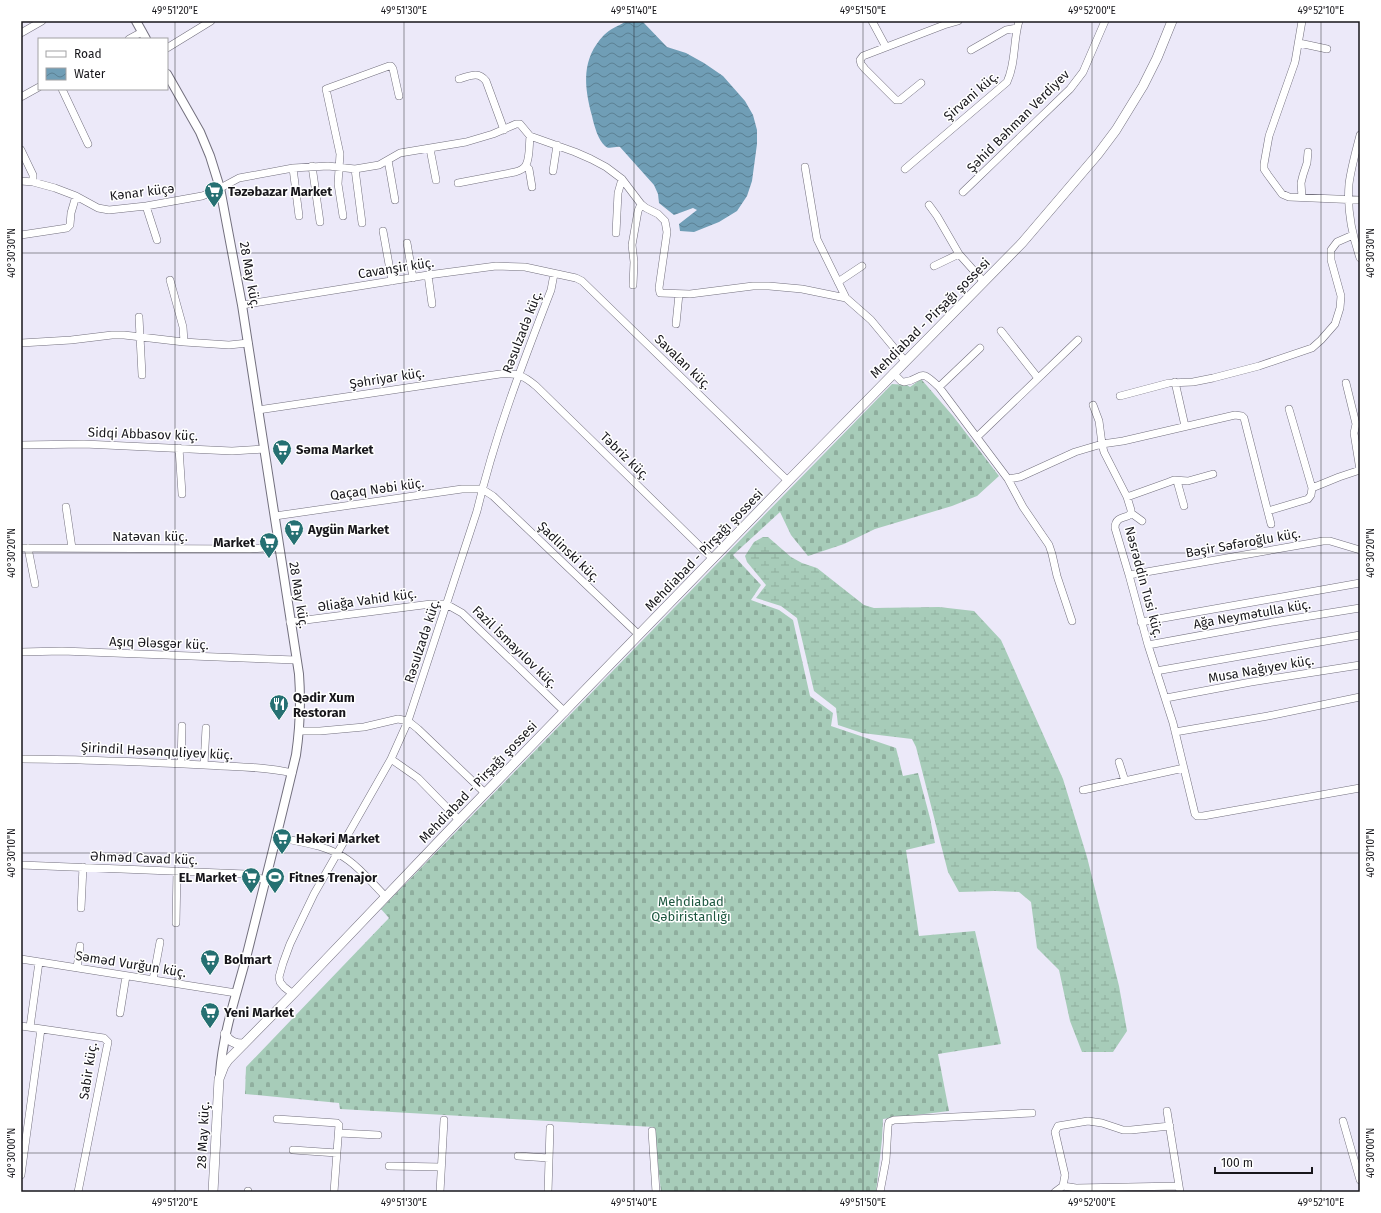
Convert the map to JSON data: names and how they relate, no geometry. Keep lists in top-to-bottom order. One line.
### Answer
{"streets":{"main road":["28 May küç.","Mehdiabad - Pirşağı şossesi"],"street":["Şirvani küç.","Şəhid Bəhman Verdiyev","Kənar küçə","Cavanşir küç.","Rəsulzadə küç.","Savalan küç.","Şəhriyar küç.","Sidqi Abbasov küç.","Təbriz küç.","Qaçaq Nəbi küç.","Natəvan küç.","Bəşir Səfəroğlu küç.","Şadlinski küç.","Nəsrəddin Tusi küç.","Əliağa Vahid küç.","Ağa Neymətulla küç.","Aşıq Ələsgər küç.","Fazil İsmayılov küç.","Musa Nağıyev küç.","Şirindil Həsənquliyev küç.","Əhməd Cavad küç.","Səməd Vurğun küç.","Sabir küç."]},"crossings":[["Kənar küçə","28 May küç."],["Cavanşir küç.","28 May küç."],["Cavanşir küç.","Rəsulzadə küç."],["Cavanşir küç.","Savalan küç."],["28 May küç.","Mehdiabad - Pirşağı şossesi"],["28 May küç.","Şəhriyar küç."],["28 May küç.","Sidqi Abbasov küç."],["28 May küç.","Qaçaq Nəbi küç."],["28 May küç.","Natəvan küç."],["28 May küç.","Əliağa Vahid küç."],["28 May küç.","Aşıq Ələsgər küç."],["28 May küç.","Şirindil Həsənquliyev küç."],["28 May küç.","Əhməd Cavad küç."],["28 May küç.","Səməd Vurğun küç."],["Mehdiabad - Pirşağı şossesi","Rəsulzadə küç."],["Mehdiabad - Pirşağı şossesi","Savalan küç."],["Mehdiabad - Pirşağı şossesi","Təbriz küç."],["Mehdiabad - Pirşağı şossesi","Şadlinski küç."],["Mehdiabad - Pirşağı şossesi","Fazil İsmayılov küç."],["Rəsulzadə küç.","Savalan küç."],["Rəsulzadə küç.","Şəhriyar küç."],["Rəsulzadə küç.","Təbriz küç."],["Rəsulzadə küç.","Qaçaq Nəbi küç."],["Rəsulzadə küç.","Şadlinski küç."],["Rəsulzadə küç.","Əliağa Vahid küç."],["Rəsulzadə küç.","Fazil İsmayılov küç."],["Şəhriyar küç.","Təbriz küç."],["Qaçaq Nəbi küç.","Şadlinski küç."],["Bəşir Səfəroğlu küç.","Nəsrəddin Tusi küç."],["Nəsrəddin Tusi küç.","Ağa Neymətulla küç."],["Nəsrəddin Tusi küç.","Musa Nağıyev küç."],["Əliağa Vahid küç.","Fazil İsmayılov küç."]],"parks":["Mehdiabad Qəbiristanlığı"],"places":{"supermarket":["Təzəbazar Market","Səma Market","Aygün Market","Market","Həkəri Market","EL Market","Bolmart","Yeni Market"],"restaurant":["Qədir Xum Restoran"],"sports":["Fitnes Trenajor"]},"legend":["Road","Water"],"scale_bar":"100 m","coordinates":["49°51'20\"E","49°51'30\"E","49°51'40\"E","49°51'50\"E","49°52'00\"E","49°52'10\"E","40°30'30\"N","40°30'20\"N","40°30'10\"N","40°30'00\"N"]}
